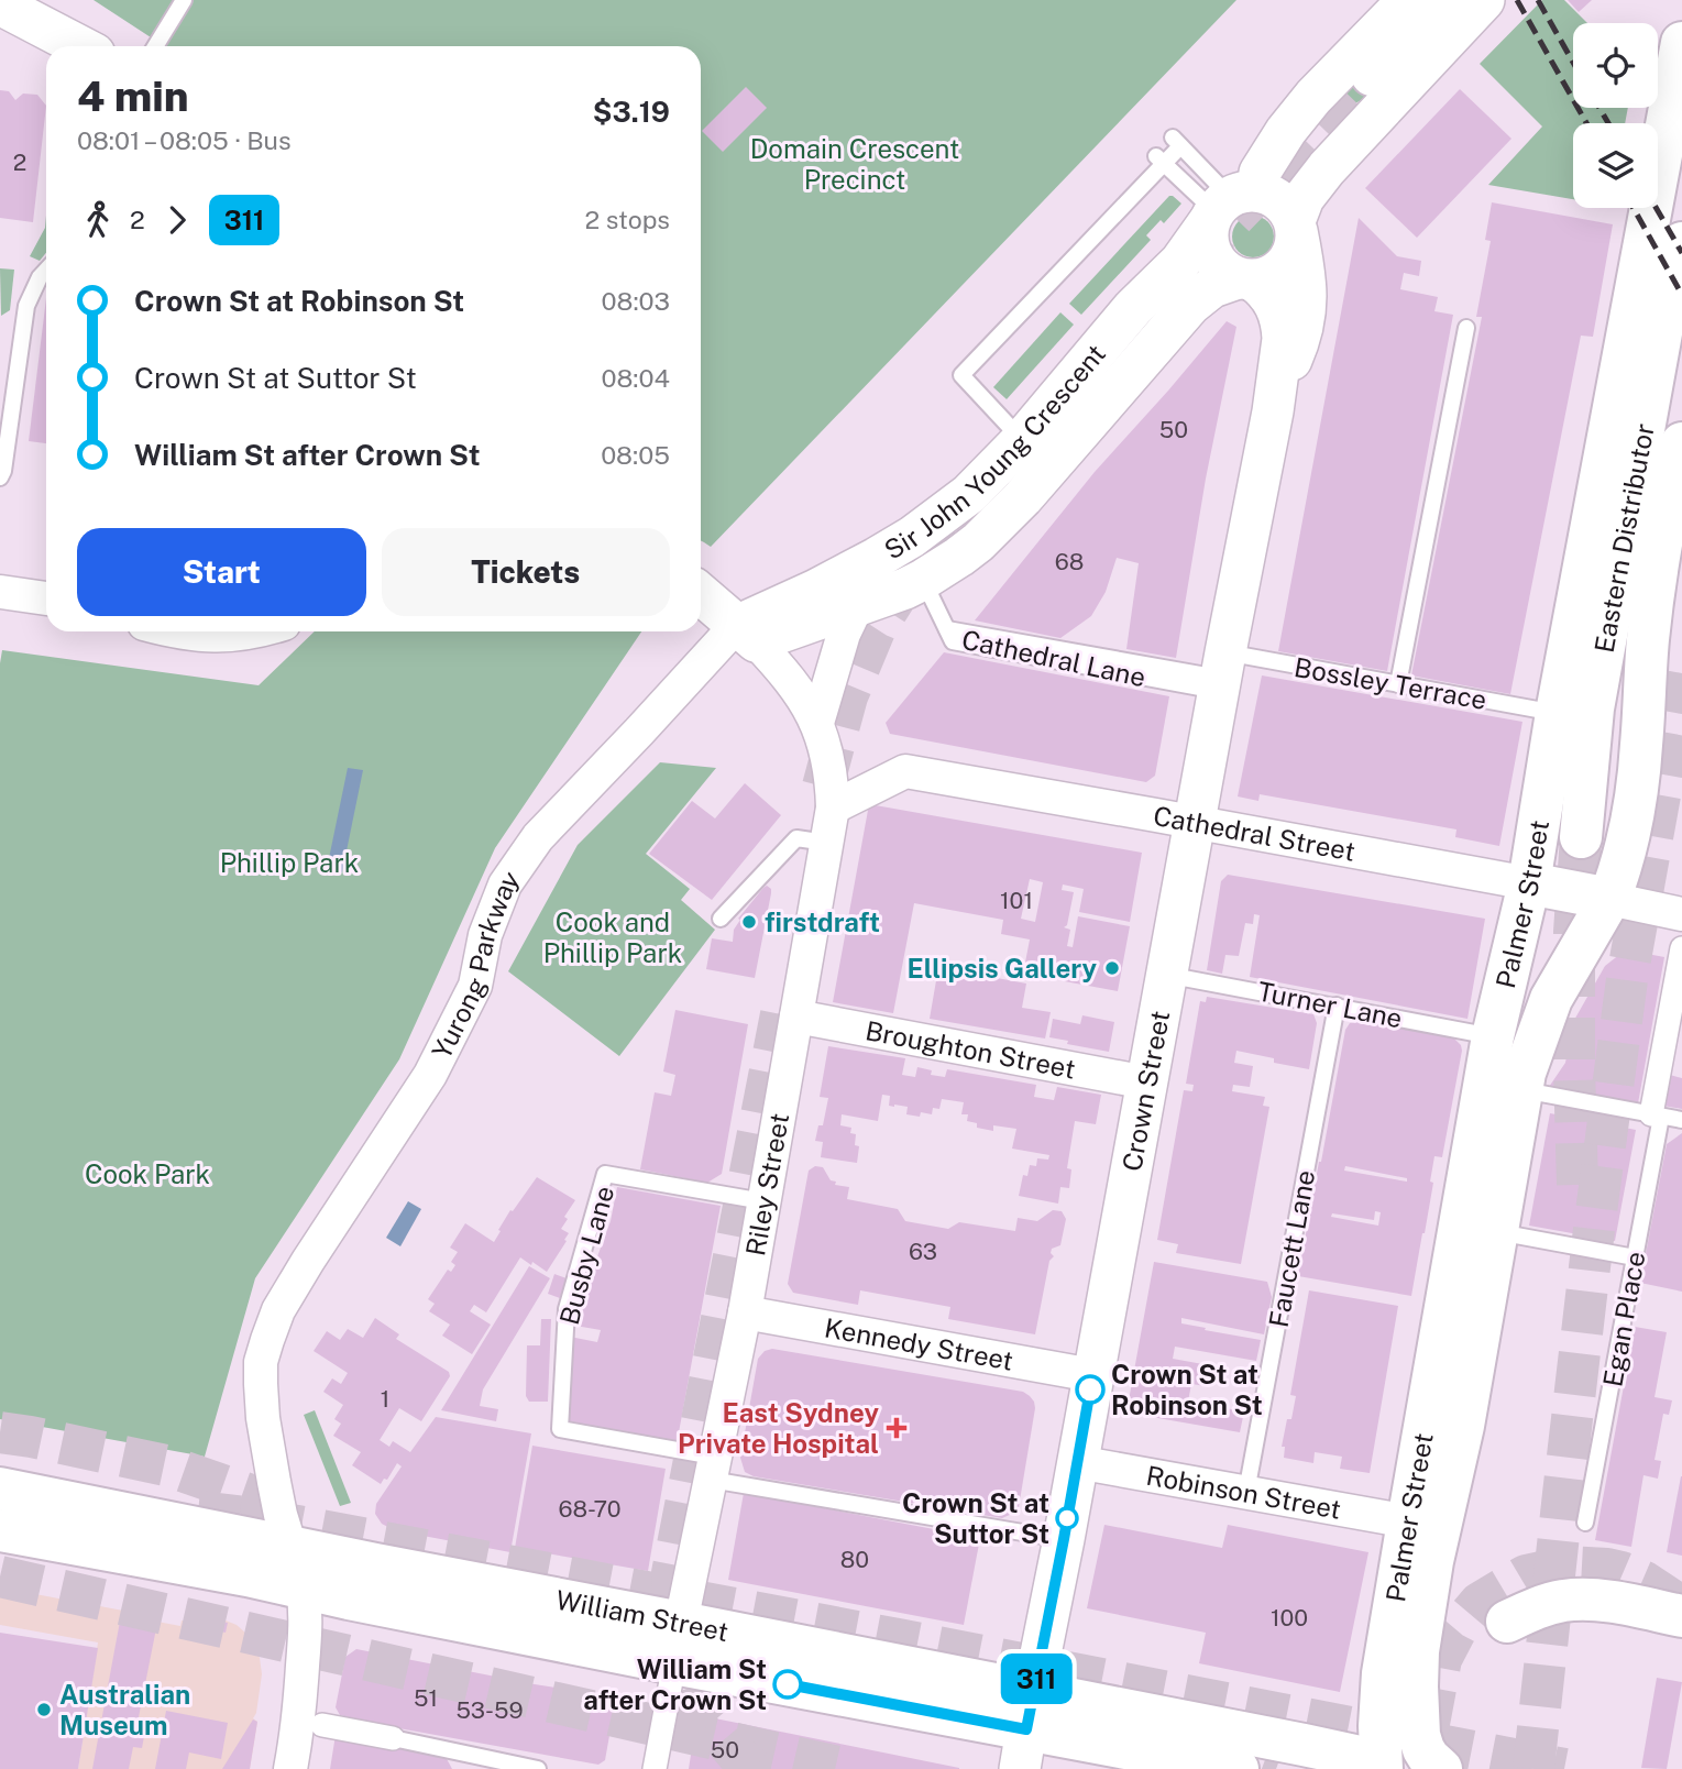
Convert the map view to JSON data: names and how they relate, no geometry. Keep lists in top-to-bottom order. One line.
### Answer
{"streets":{"main road":["Eastern Distributor","Cathedral Street","Palmer Street","Riley Street","William Street"],"street":["Sir John Young Crescent","Yurong Parkway","Broughton Street","Crown Street","Egan Place","Kennedy Street","Robinson Street"],"lane":["Cathedral Lane","Bossley Terrace","Turner Lane","Faucett Lane","Busby Lane"]},"crossings":[["Sir John Young Crescent","Cathedral Lane"],["Sir John Young Crescent","Yurong Parkway"],["Sir John Young Crescent","Crown Street"],["Sir John Young Crescent","Riley Street"],["Cathedral Lane","Bossley Terrace"],["Bossley Terrace","Palmer Street"],["Bossley Terrace","Crown Street"],["Cathedral Street","Palmer Street"],["Cathedral Street","Crown Street"],["Cathedral Street","Riley Street"],["Palmer Street","Turner Lane"],["Palmer Street","Robinson Street"],["Palmer Street","William Street"],["Yurong Parkway","Riley Street"],["Yurong Parkway","William Street"],["Turner Lane","Crown Street"],["Turner Lane","Faucett Lane"],["Broughton Street","Crown Street"],["Broughton Street","Riley Street"],["Crown Street","Kennedy Street"],["Crown Street","Robinson Street"],["Crown Street","William Street"],["Riley Street","Busby Lane"],["Riley Street","Kennedy Street"],["Riley Street","William Street"],["Faucett Lane","Robinson Street"]],"parks":["Domain Crescent Precinct","Phillip Park","Cook and Phillip Park","Cook Park"],"places":{"other":["firstdraft","Ellipsis Gallery","Crown St at Robinson St","Crown St at Suttor St","William St after Crown St","Australian Museum"],"health":["East Sydney Private Hospital"]},"lines":["bus line 311"],"house_numbers":["2","50","68","101","63","1","68-70","80","100","51","53-59","50"],"page":{"on_map":"311","heading":["4 min","08:01 – 08:05 · Bus","$3.19"],"legs":["2","311","2 stops"],"list":[{"name":"Crown St at Robinson St","value":"08:03"},{"name":"Crown St at Suttor St","value":"08:04"},{"name":"William St after Crown St","value":"08:05"}],"buttons":["Start","Tickets"]}}
